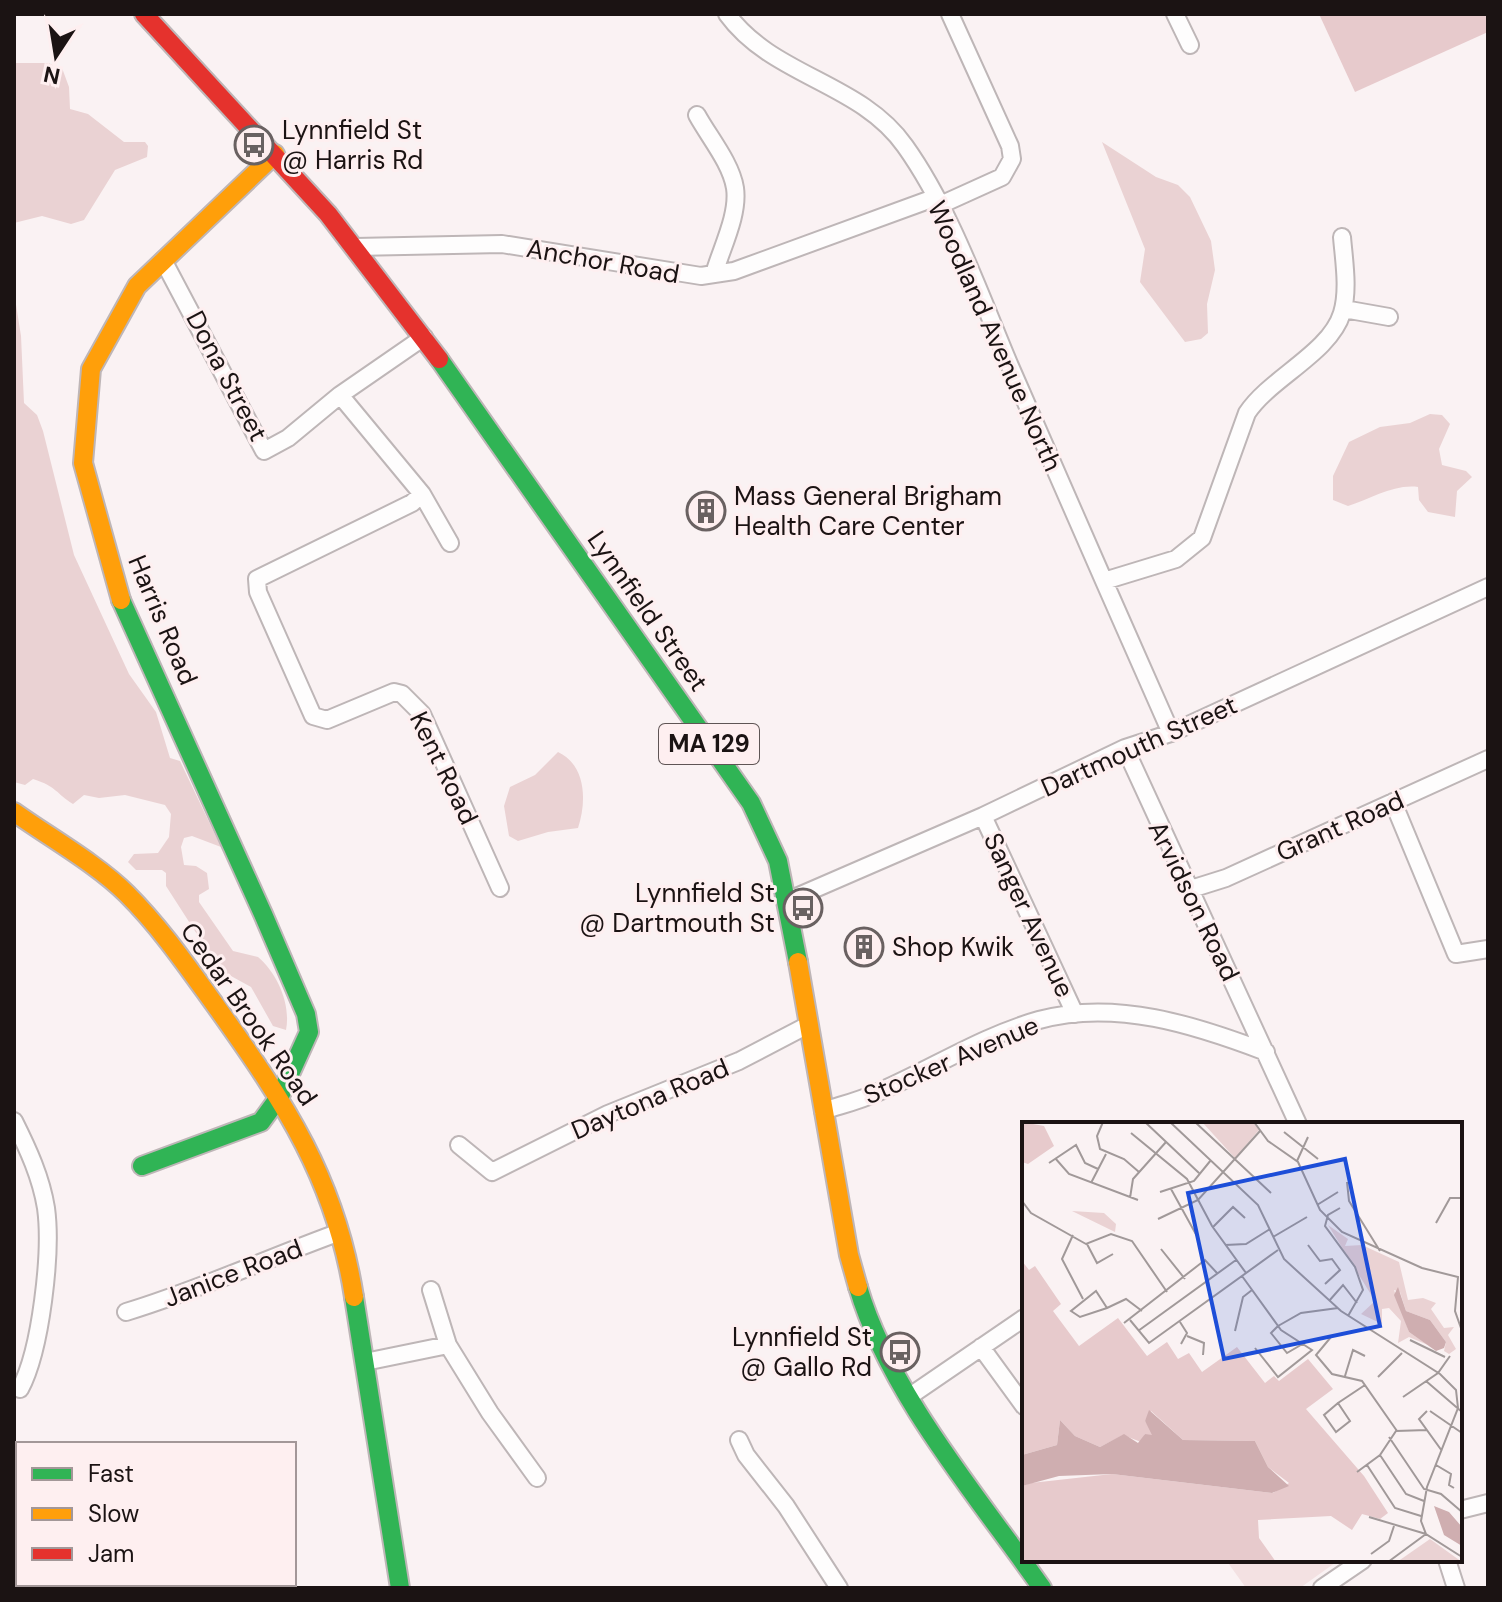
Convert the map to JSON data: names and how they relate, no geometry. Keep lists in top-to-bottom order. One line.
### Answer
{"streets":{"street":["Anchor Road","Woodland Avenue North","Dona Street","Lynnfield Street","Harris Road","MA 129","Dartmouth Street","Kent Road","Grant Road","Arvidson Road","Sanger Avenue","Cedar Brook Road","Stocker Avenue","Daytona Road","Janice Road"]},"crossings":[["Anchor Road","Woodland Avenue North"],["Anchor Road","Lynnfield Street"],["Woodland Avenue North","Dartmouth Street"],["Dona Street","Lynnfield Street"],["Dona Street","Harris Road"],["Lynnfield Street","Harris Road"],["Lynnfield Street","Dartmouth Street"],["Lynnfield Street","Stocker Avenue"],["Lynnfield Street","Daytona Road"],["Harris Road","Cedar Brook Road"],["Dartmouth Street","Arvidson Road"],["Dartmouth Street","Sanger Avenue"],["Grant Road","Arvidson Road"],["Arvidson Road","Stocker Avenue"],["Sanger Avenue","Stocker Avenue"],["Cedar Brook Road","Janice Road"]],"places":{"bus stop":["Lynnfield St @ Harris Rd","Lynnfield St @ Dartmouth St","Lynnfield St @ Gallo Rd"],"building":["Mass General Brigham Health Care Center","Shop Kwik"]},"legend":["Fast","Slow","Jam"],"north":"bottom"}
